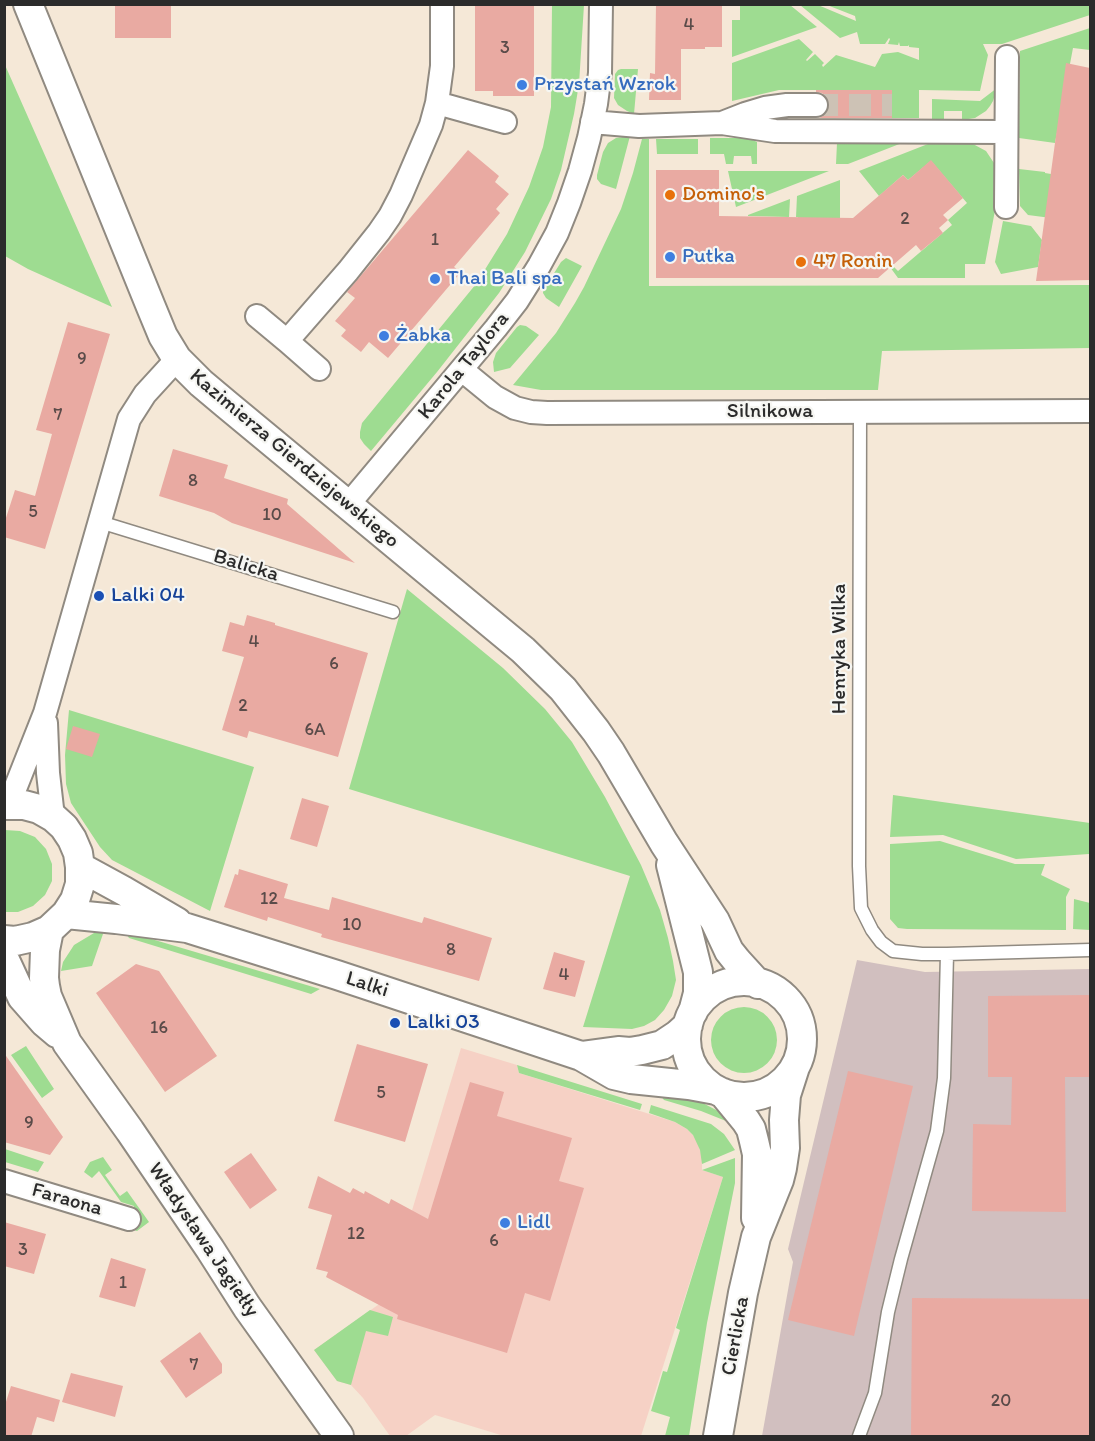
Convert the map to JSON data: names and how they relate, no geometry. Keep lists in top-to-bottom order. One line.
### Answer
{"streets":{"street":["Karola Taylora","Silnikowa","Kazimierza Gierdziejewskiego","Lalki","Faraona","Władysława Jagiełły","Cierlicka"],"lane":["Balicka","Henryka Wilka"]},"crossings":[["Karola Taylora","Silnikowa"],["Karola Taylora","Kazimierza Gierdziejewskiego"],["Silnikowa","Henryka Wilka"],["Kazimierza Gierdziejewskiego","Lalki"],["Kazimierza Gierdziejewskiego","Cierlicka"],["Lalki","Władysława Jagiełły"],["Lalki","Cierlicka"]],"places":["Przystań Wzrok","Domino's","Putka","47 Ronin","Thai Bali spa","Żabka","Lalki 04","Lalki 03","Lidl"],"house_numbers":["4","3","2","1","9","7","8","5","10","4","6","2","6A","12","10","8","4","16","5","9","12","6","3","1","7","20"]}
